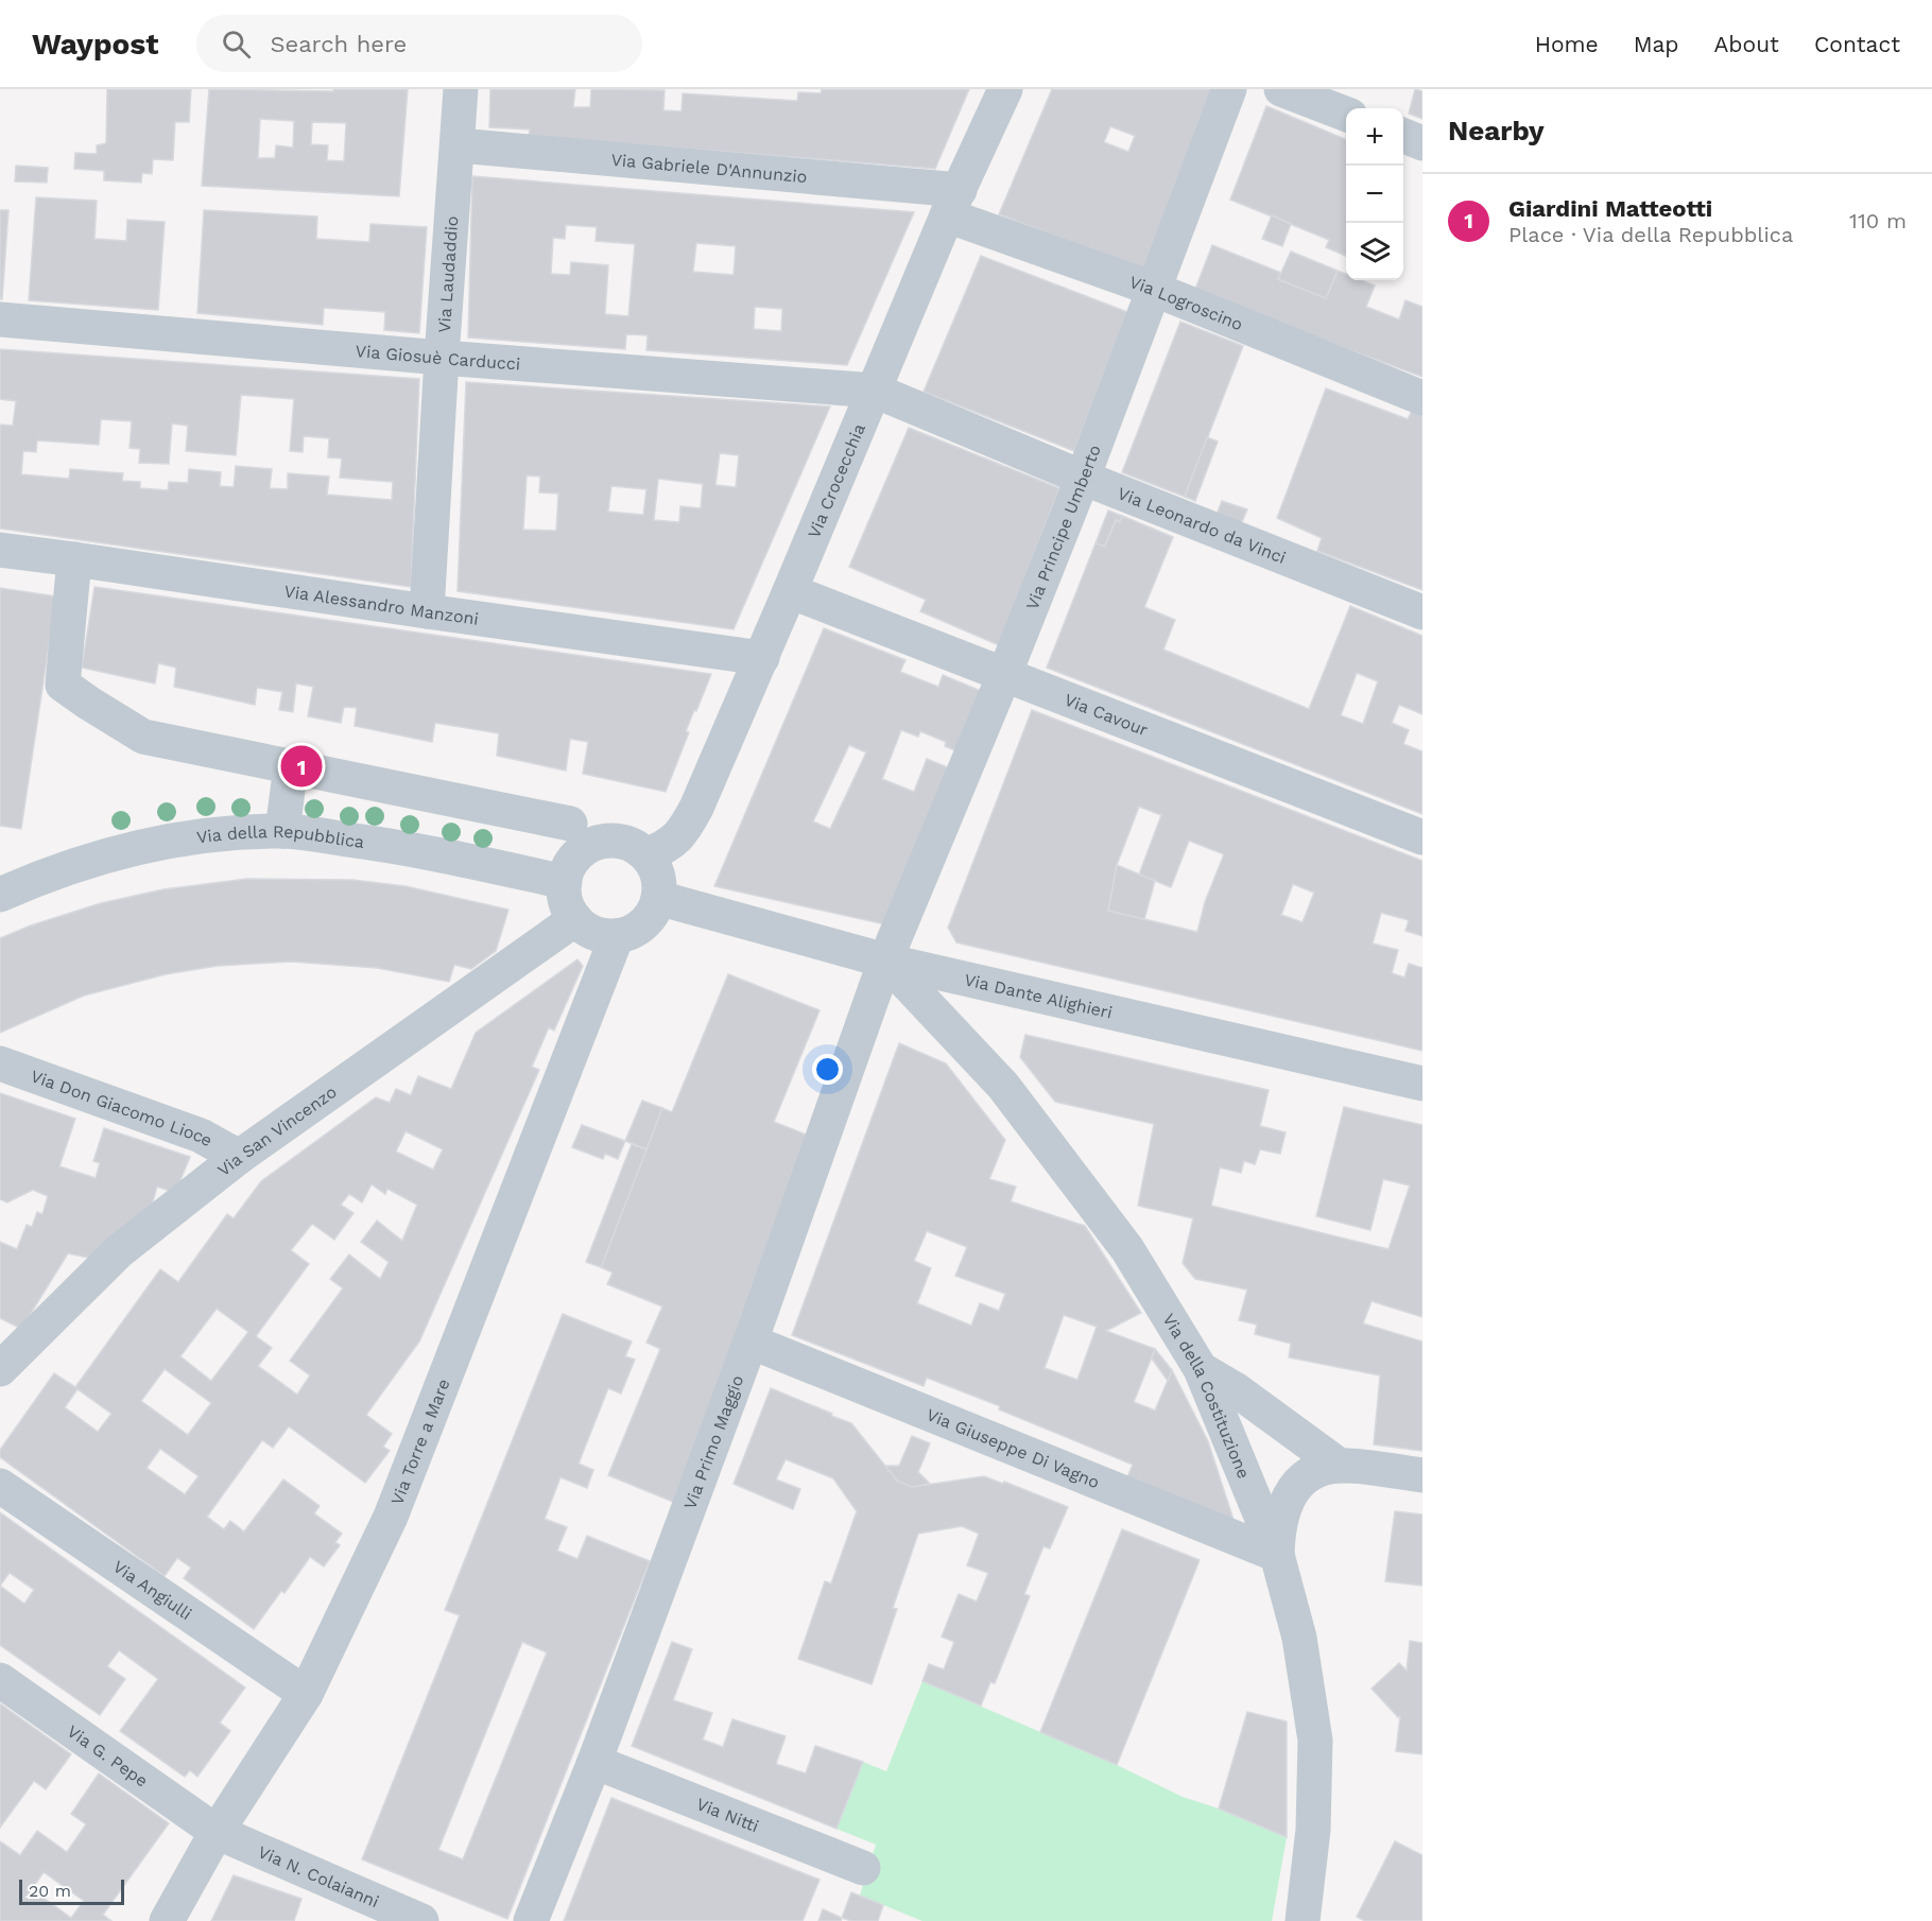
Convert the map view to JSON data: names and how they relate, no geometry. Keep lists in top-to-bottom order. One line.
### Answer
{"streets":{"street":["Via Gabriele D'Annunzio","Via Laudaddio","Via Logroscino","Via Giosuè Carducci","Via Crocecchia","Via Leonardo da Vinci","Via Principe Umberto","Via Alessandro Manzoni","Via Cavour","Via della Repubblica","Via Dante Alighieri","Via Don Giacomo Lioce","Via San Vincenzo","Via della Costituzione","Via Torre a Mare","Via Primo Maggio","Via Giuseppe Di Vagno","Via Angiulli","Via G. Pepe","Via Nitti","Via N. Colaianni"]},"crossings":[["Via Gabriele D'Annunzio","Via Laudaddio"],["Via Gabriele D'Annunzio","Via Logroscino"],["Via Gabriele D'Annunzio","Via Crocecchia"],["Via Laudaddio","Via Giosuè Carducci"],["Via Laudaddio","Via Alessandro Manzoni"],["Via Logroscino","Via Crocecchia"],["Via Logroscino","Via Principe Umberto"],["Via Giosuè Carducci","Via Crocecchia"],["Via Giosuè Carducci","Via Leonardo da Vinci"],["Via Crocecchia","Via Leonardo da Vinci"],["Via Crocecchia","Via Alessandro Manzoni"],["Via Crocecchia","Via Cavour"],["Via Crocecchia","Via della Repubblica"],["Via Crocecchia","Via Dante Alighieri"],["Via Crocecchia","Via San Vincenzo"],["Via Crocecchia","Via Torre a Mare"],["Via Leonardo da Vinci","Via Principe Umberto"],["Via Principe Umberto","Via Cavour"],["Via Principe Umberto","Via Dante Alighieri"],["Via Principe Umberto","Via della Costituzione"],["Via Principe Umberto","Via Primo Maggio"],["Via della Repubblica","Via Dante Alighieri"],["Via della Repubblica","Via San Vincenzo"],["Via della Repubblica","Via Torre a Mare"],["Via Dante Alighieri","Via San Vincenzo"],["Via Dante Alighieri","Via della Costituzione"],["Via Dante Alighieri","Via Torre a Mare"],["Via Dante Alighieri","Via Primo Maggio"],["Via Don Giacomo Lioce","Via San Vincenzo"],["Via San Vincenzo","Via Torre a Mare"],["Via della Costituzione","Via Primo Maggio"],["Via della Costituzione","Via Giuseppe Di Vagno"],["Via Torre a Mare","Via Angiulli"],["Via Torre a Mare","Via G. Pepe"],["Via Torre a Mare","Via N. Colaianni"],["Via Primo Maggio","Via Giuseppe Di Vagno"],["Via Primo Maggio","Via Nitti"],["Via G. Pepe","Via N. Colaianni"]],"scale_bar":"20 m","page":{"header":"Waypost","search":"Search here","nav":["Home","Map","About","Contact"],"heading":"Nearby","map_buttons":["+","−"],"list":[{"mark":"1","name":"Giardini Matteotti","note":"Place · Via della Repubblica","value":"110 m"}],"pins":"1","scale":"20 m"}}
